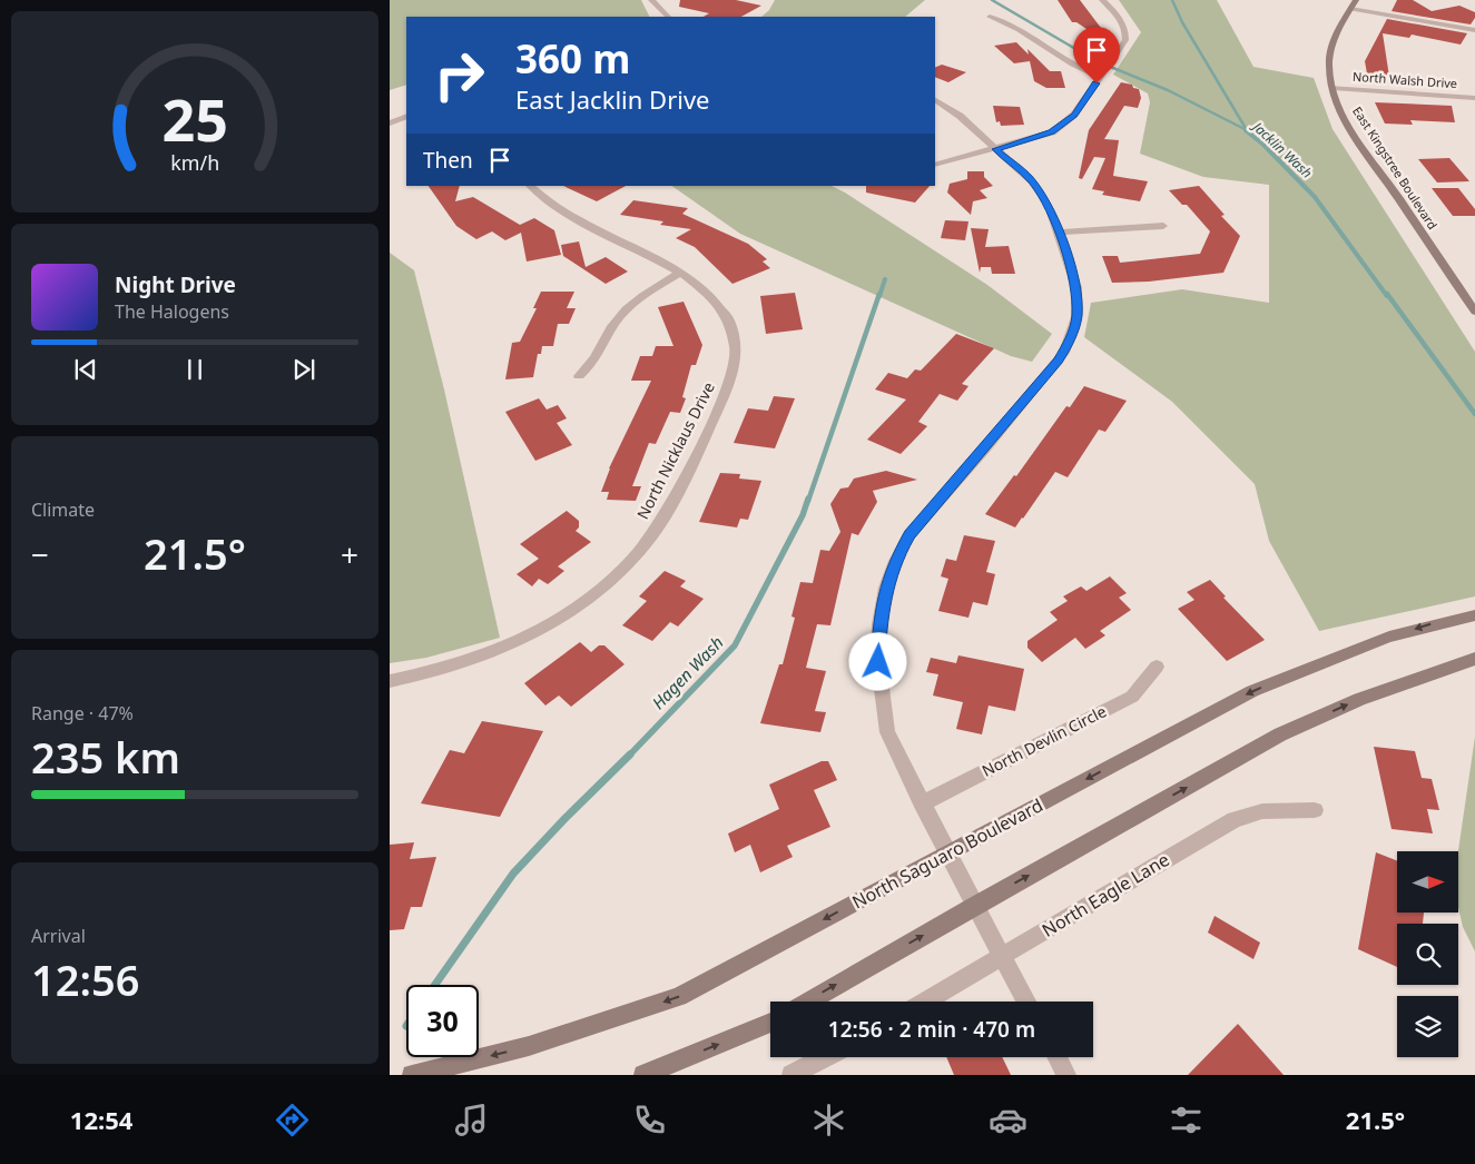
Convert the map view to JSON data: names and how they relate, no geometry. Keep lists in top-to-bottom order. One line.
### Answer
{"streets":{"main road":["East Kingstree Boulevard","North Saguaro Boulevard"],"street":["North Walsh Drive","North Nicklaus Drive","North Devlin Circle","North Eagle Lane"]},"crossings":[["North Walsh Drive","East Kingstree Boulevard"]],"water":["Jacklin Wash","Hagen Wash"],"north":"right","page":{"turn":["360 m","East Jacklin Drive"],"then":"Then","song":["Night Drive","The Halogens"],"tile":["Climate",["Range · 47%","235 km"],["Arrival","12:56"]],"heat":["−","21.5°","+"],"limit":"30","trip":"12:56 · 2 min · 470 m","tabs":["12:54","21.5°"],"gauge":["25","km/h"]}}
